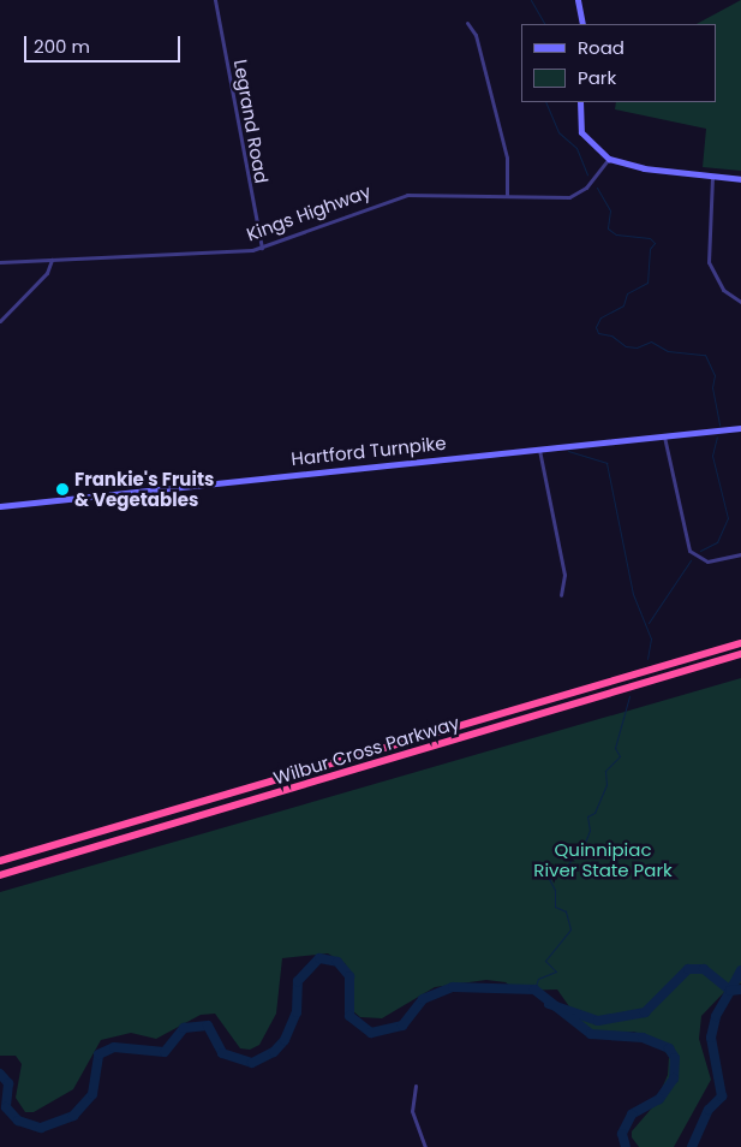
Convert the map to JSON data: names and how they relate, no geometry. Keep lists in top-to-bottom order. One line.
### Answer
{"streets":{"highway":["Wilbur Cross Parkway"],"main road":["Hartford Turnpike"],"street":["Legrand Road","Kings Highway"]},"crossings":[["Legrand Road","Kings Highway"]],"parks":["Quinnipiac River State Park"],"places":["Frankie's Fruits & Vegetables"],"legend":["Road","Park"],"scale_bar":"200 m"}
